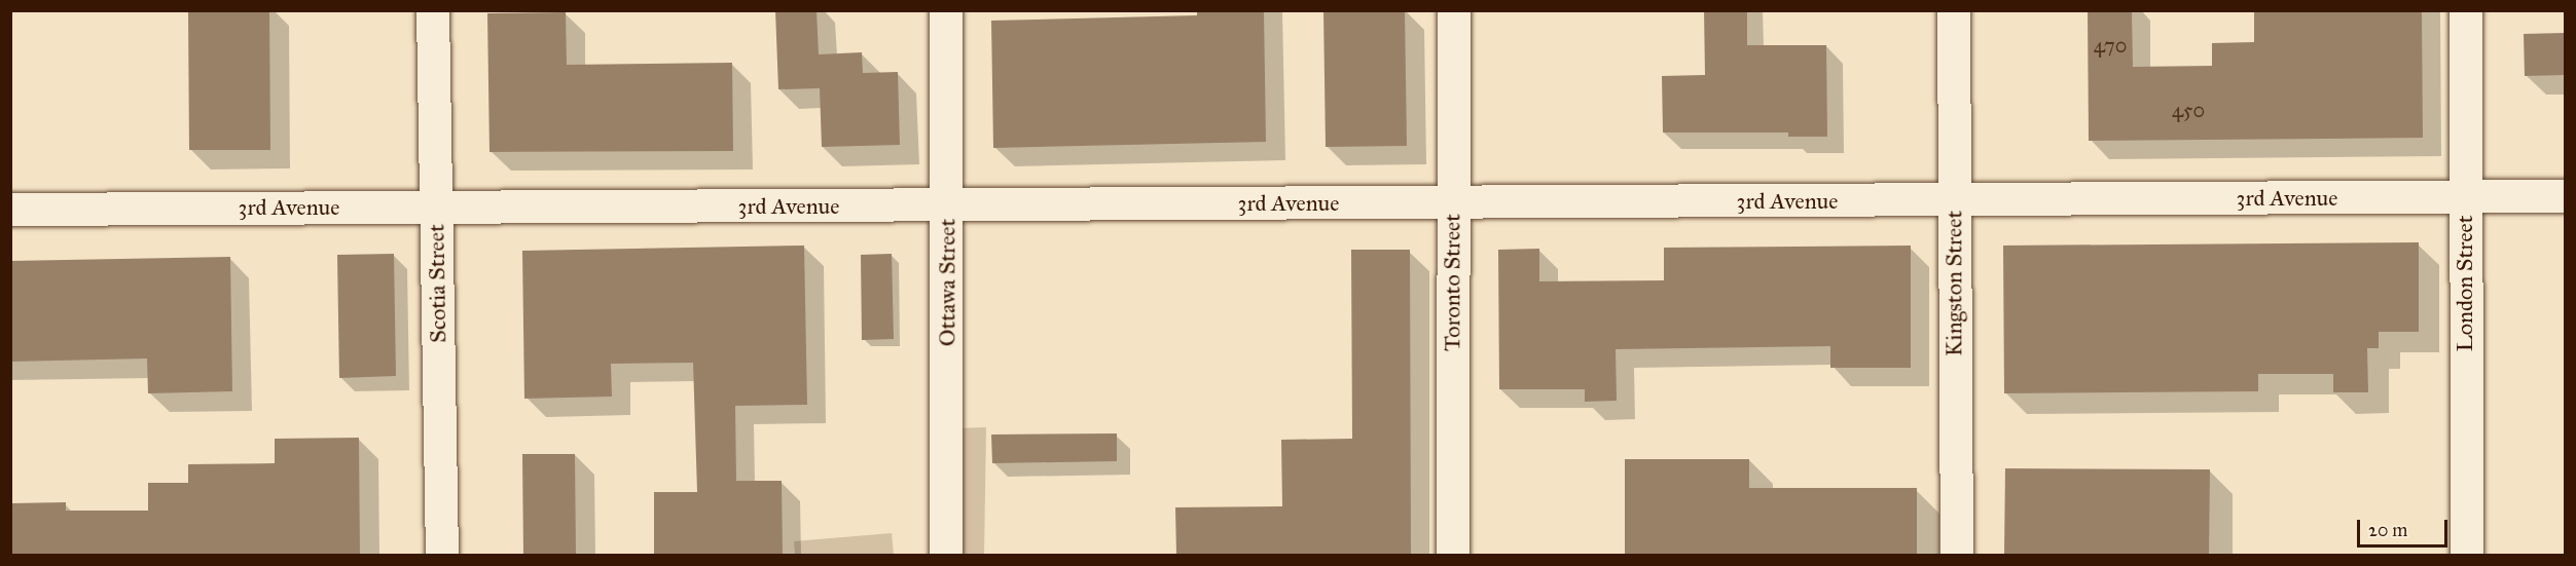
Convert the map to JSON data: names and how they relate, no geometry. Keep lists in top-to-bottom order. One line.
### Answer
{"streets":{"street":["3rd Avenue","Ottawa Street","Toronto Street","Scotia Street","Kingston Street","London Street"]},"crossings":[["3rd Avenue","Ottawa Street"],["3rd Avenue","Toronto Street"],["3rd Avenue","Scotia Street"],["3rd Avenue","Kingston Street"],["3rd Avenue","London Street"]],"house_numbers":["470","450"],"scale_bar":"20 m"}
